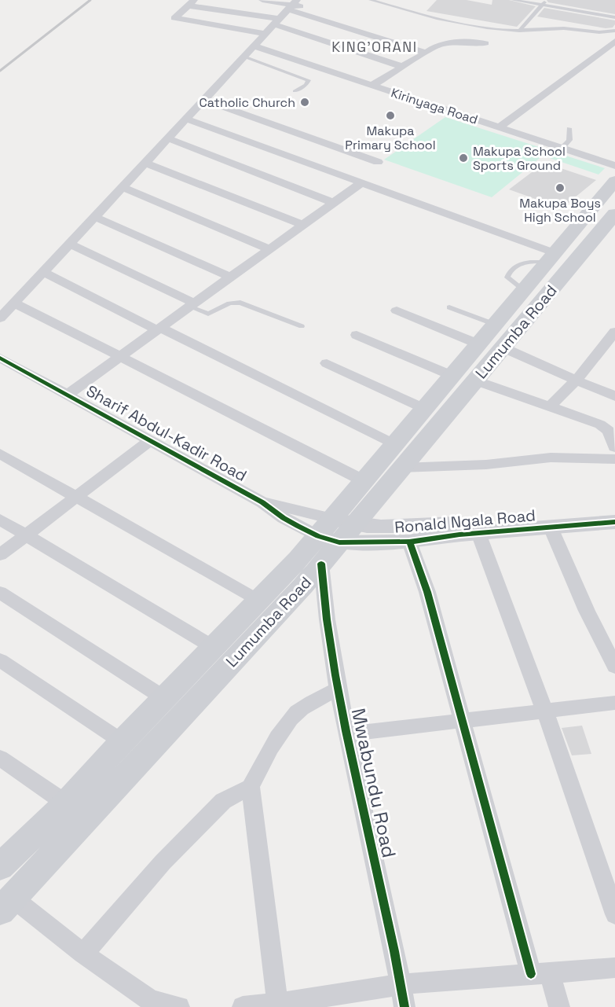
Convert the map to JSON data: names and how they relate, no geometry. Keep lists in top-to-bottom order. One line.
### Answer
{"streets":{"main road":["Lumumba Road"],"street":["Kirinyaga Road","Sharif Abdul-Kadir Road","Ronald Ngala Road","Mwabundu Road"]},"crossings":[["Lumumba Road","Sharif Abdul-Kadir Road"],["Lumumba Road","Ronald Ngala Road"],["Lumumba Road","Mwabundu Road"],["Sharif Abdul-Kadir Road","Ronald Ngala Road"]],"districts":["KING'ORANI"],"places":["Catholic Church","Makupa Primary School","Makupa School Sports Ground","Makupa Boys High School"]}
